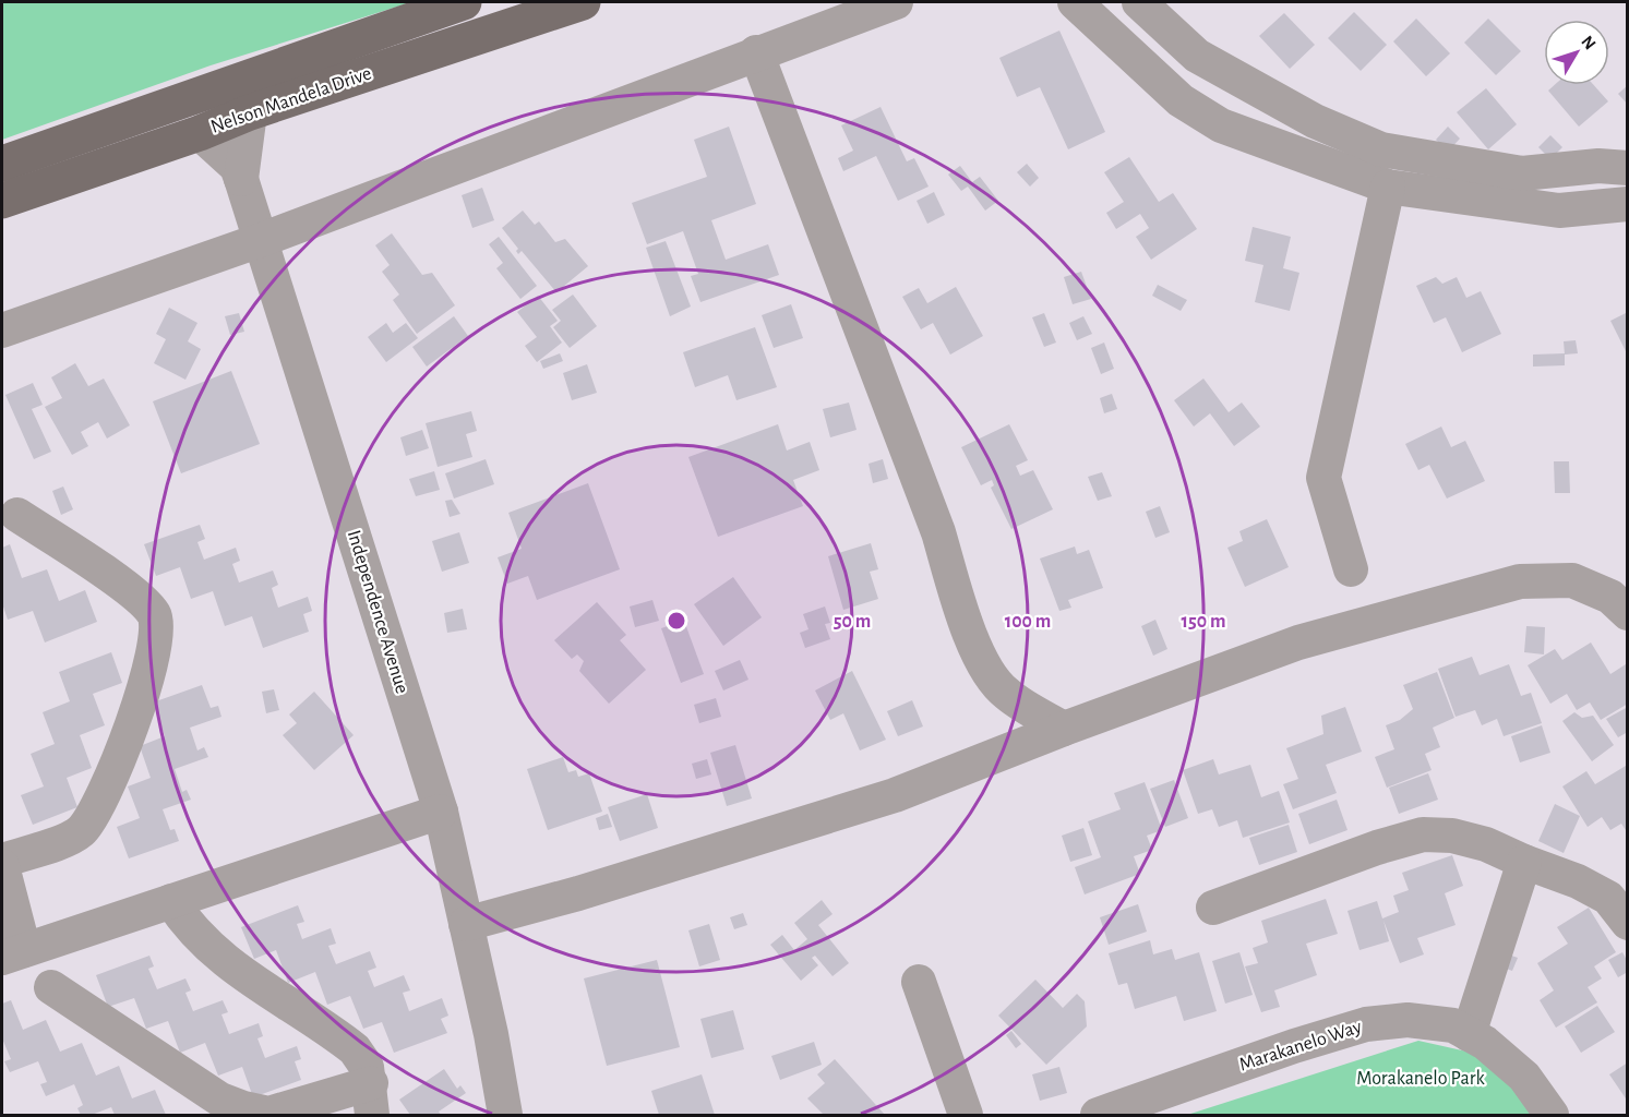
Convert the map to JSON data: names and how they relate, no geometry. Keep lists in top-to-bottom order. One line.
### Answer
{"streets":{"main road":["Nelson Mandela Drive"],"street":["Independence Avenue","Marakanelo Way"]},"crossings":[["Nelson Mandela Drive","Independence Avenue"]],"parks":["Morakanelo Park"],"north":"top right","rings":["50 m","100 m","150 m"]}
